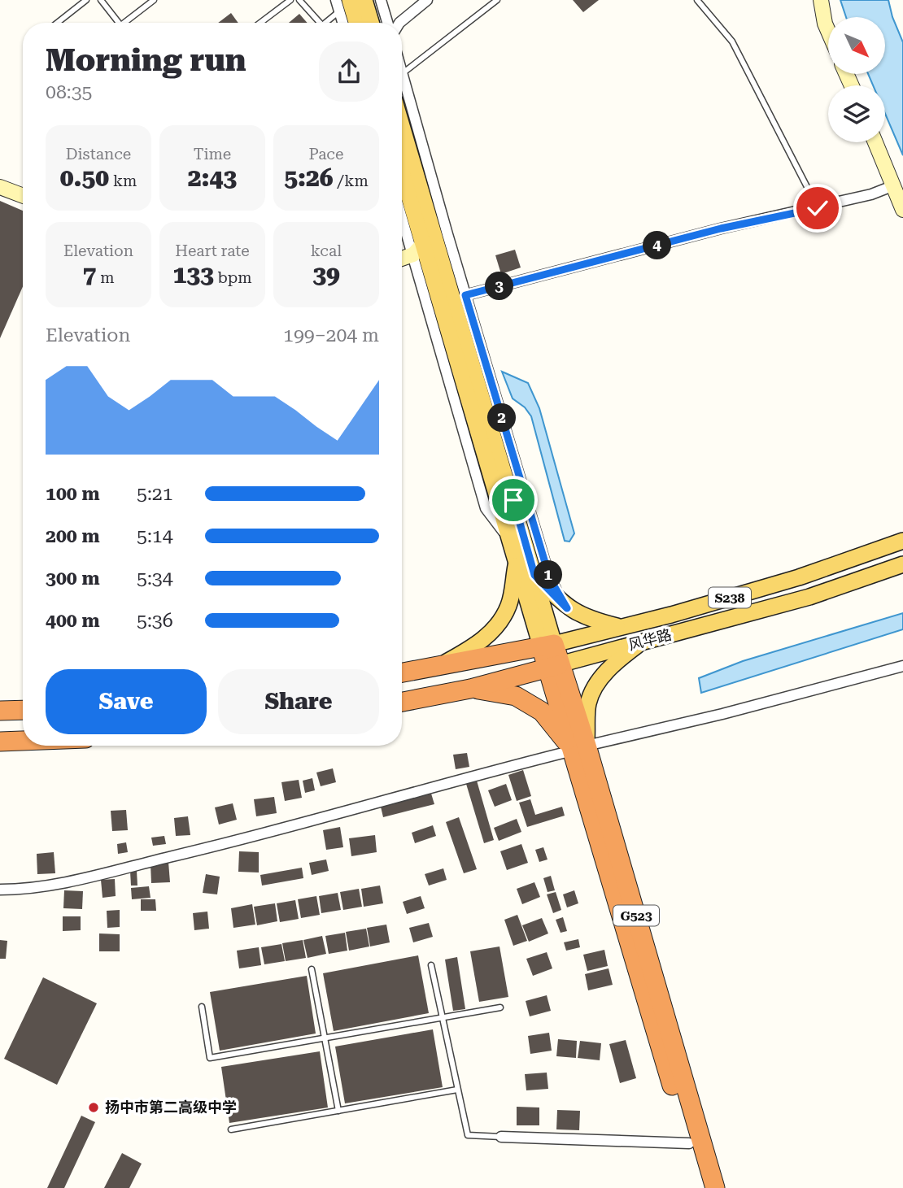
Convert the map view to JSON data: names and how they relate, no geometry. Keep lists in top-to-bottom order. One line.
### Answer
{"streets":{"highway":["风华路","G523"],"main road":["S238"]},"crossings":[["风华路","G523"]],"places":["扬中市第二高级中学"],"north":"bottom right","page":{"heading":["Morning run","08:35"],"stats":[["Distance","0.50 km"],["Time","2:43"],["Pace","5:26 /km"],["Elevation","7 m"],["Heart rate","133 bpm"],["kcal","39"]],"pins":["4","3","2","1"],"chart":["Elevation","199–204 m"],"list":[{"name":"100 m","note":"5:21"},{"name":"200 m","note":"5:14"},{"name":"300 m","note":"5:34"},{"name":"400 m","note":"5:36"}],"buttons":["Save","Share"]}}
